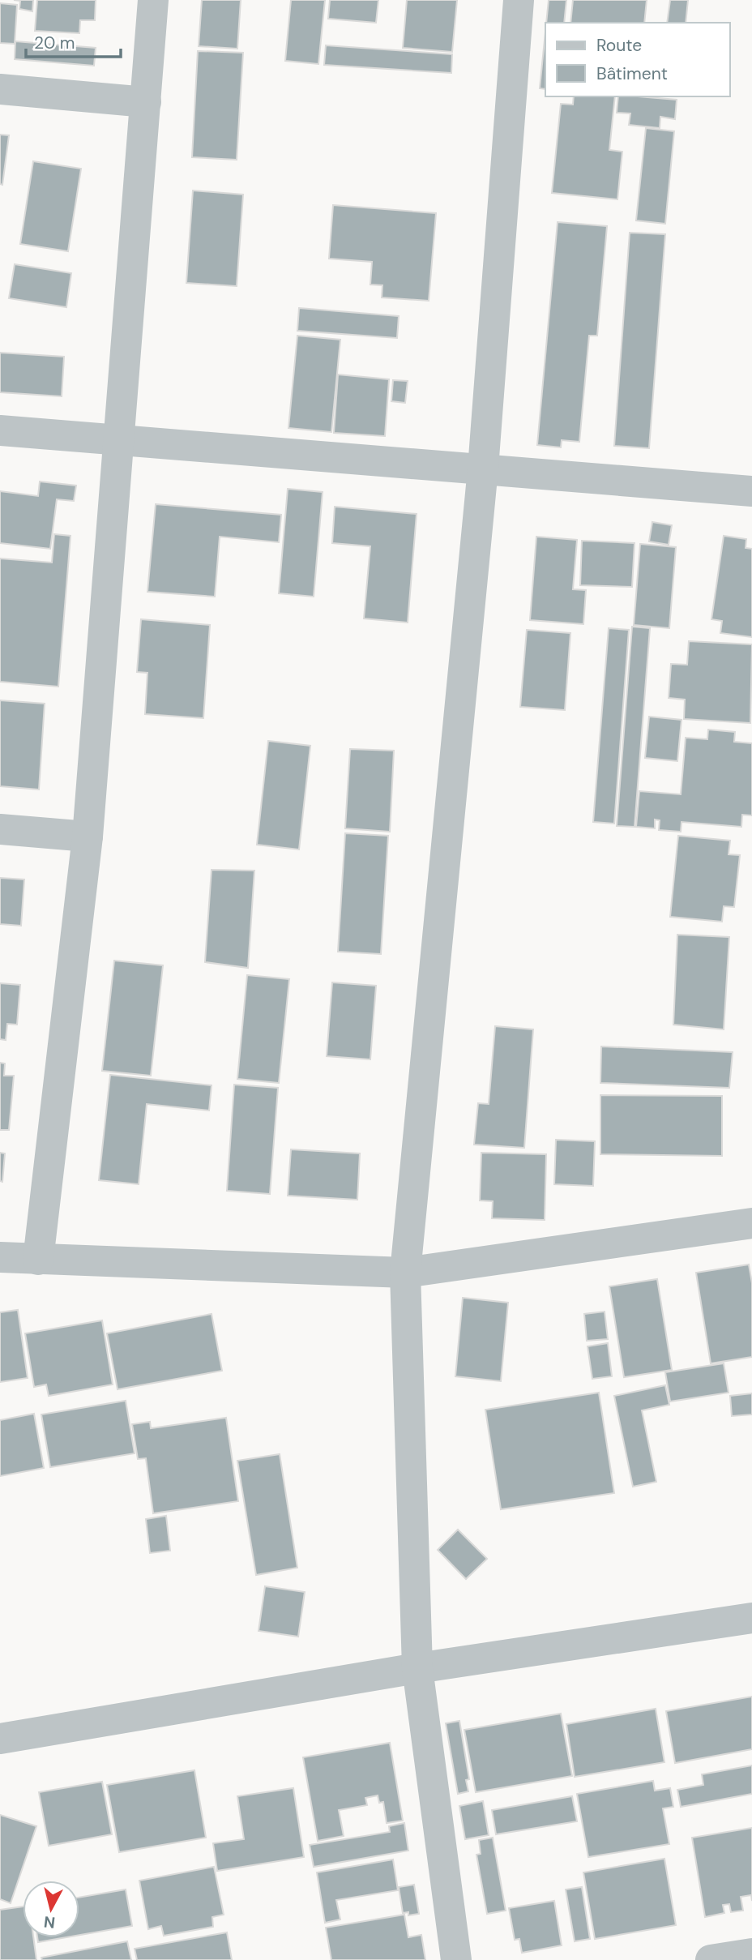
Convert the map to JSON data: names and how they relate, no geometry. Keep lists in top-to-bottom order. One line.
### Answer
{"legend":["Route","Bâtiment"],"scale_bar":"20 m","north":"bottom"}
